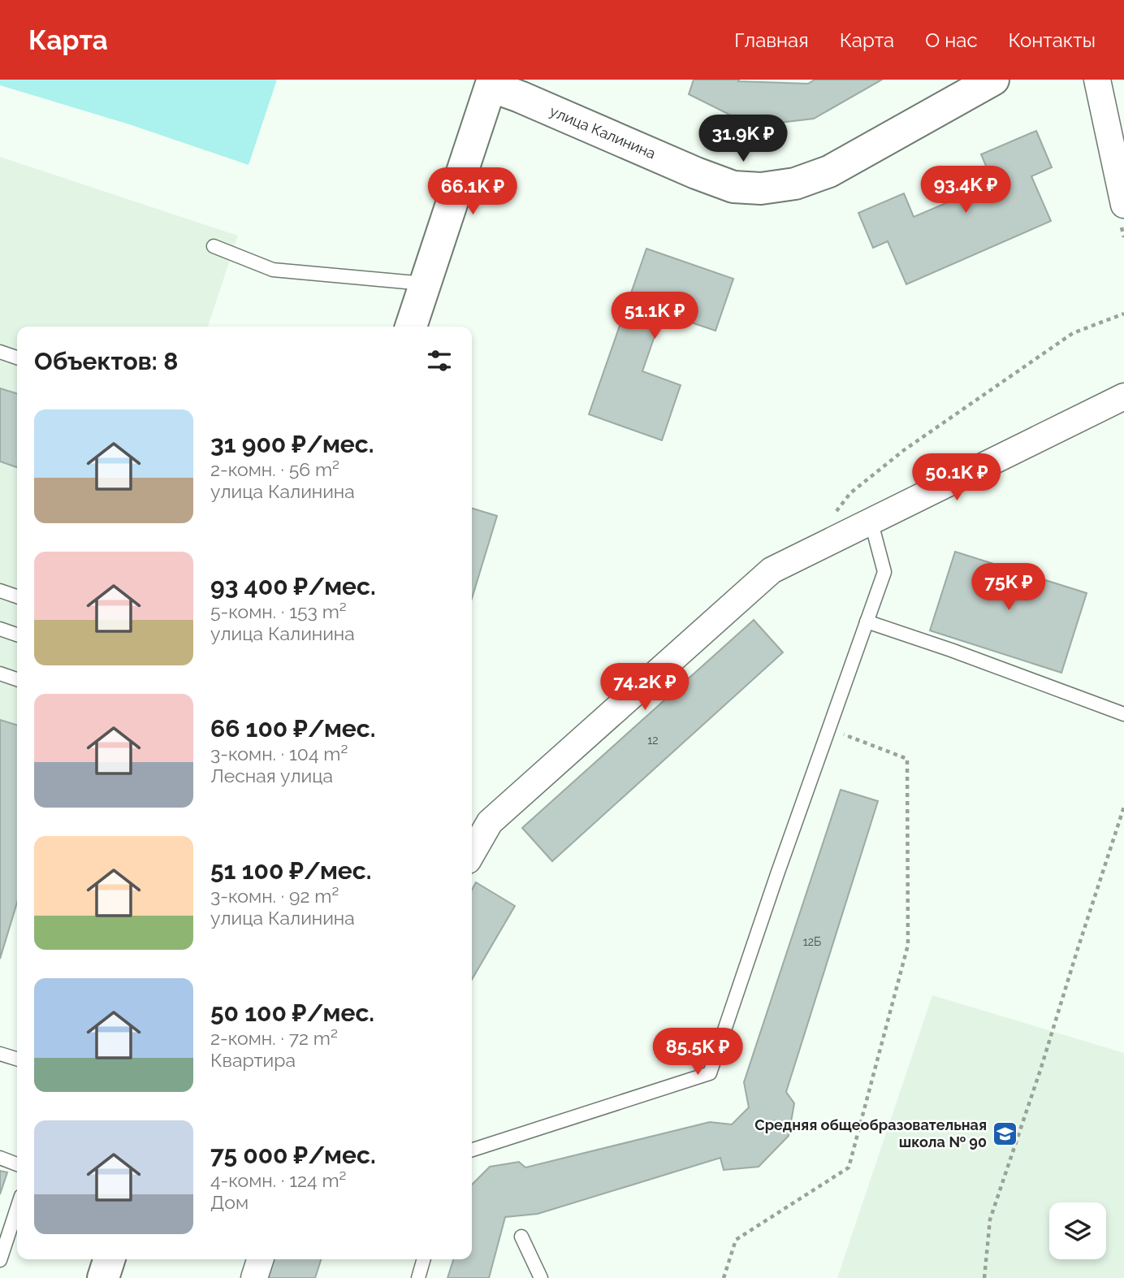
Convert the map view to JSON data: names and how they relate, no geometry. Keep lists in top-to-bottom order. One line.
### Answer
{"streets":{"main road":["улица Калинина"]},"places":{"school or university":["Средняя общеобразовательная школа № 90"]},"house_numbers":["12","12Б"],"page":{"header":"Карта","nav":["Главная","Карта","О нас","Контакты"],"price":["31.9K ₽","93.4K ₽","66.1K ₽","51.1K ₽","50.1K ₽","75K ₽","74.2K ₽","85.5K ₽"],"heading":"Объектов: 8","list":[{"name":"31 900 ₽/мес.","note":"2-комн. · 56 m² · улица Калинина"},{"name":"93 400 ₽/мес.","note":"5-комн. · 153 m² · улица Калинина"},{"name":"66 100 ₽/мес.","note":"3-комн. · 104 m² · Лесная улица"},{"name":"51 100 ₽/мес.","note":"3-комн. · 92 m² · улица Калинина"},{"name":"50 100 ₽/мес.","note":"2-комн. · 72 m² · Квартира"},{"name":"75 000 ₽/мес.","note":"4-комн. · 124 m² · Дом"}]}}
